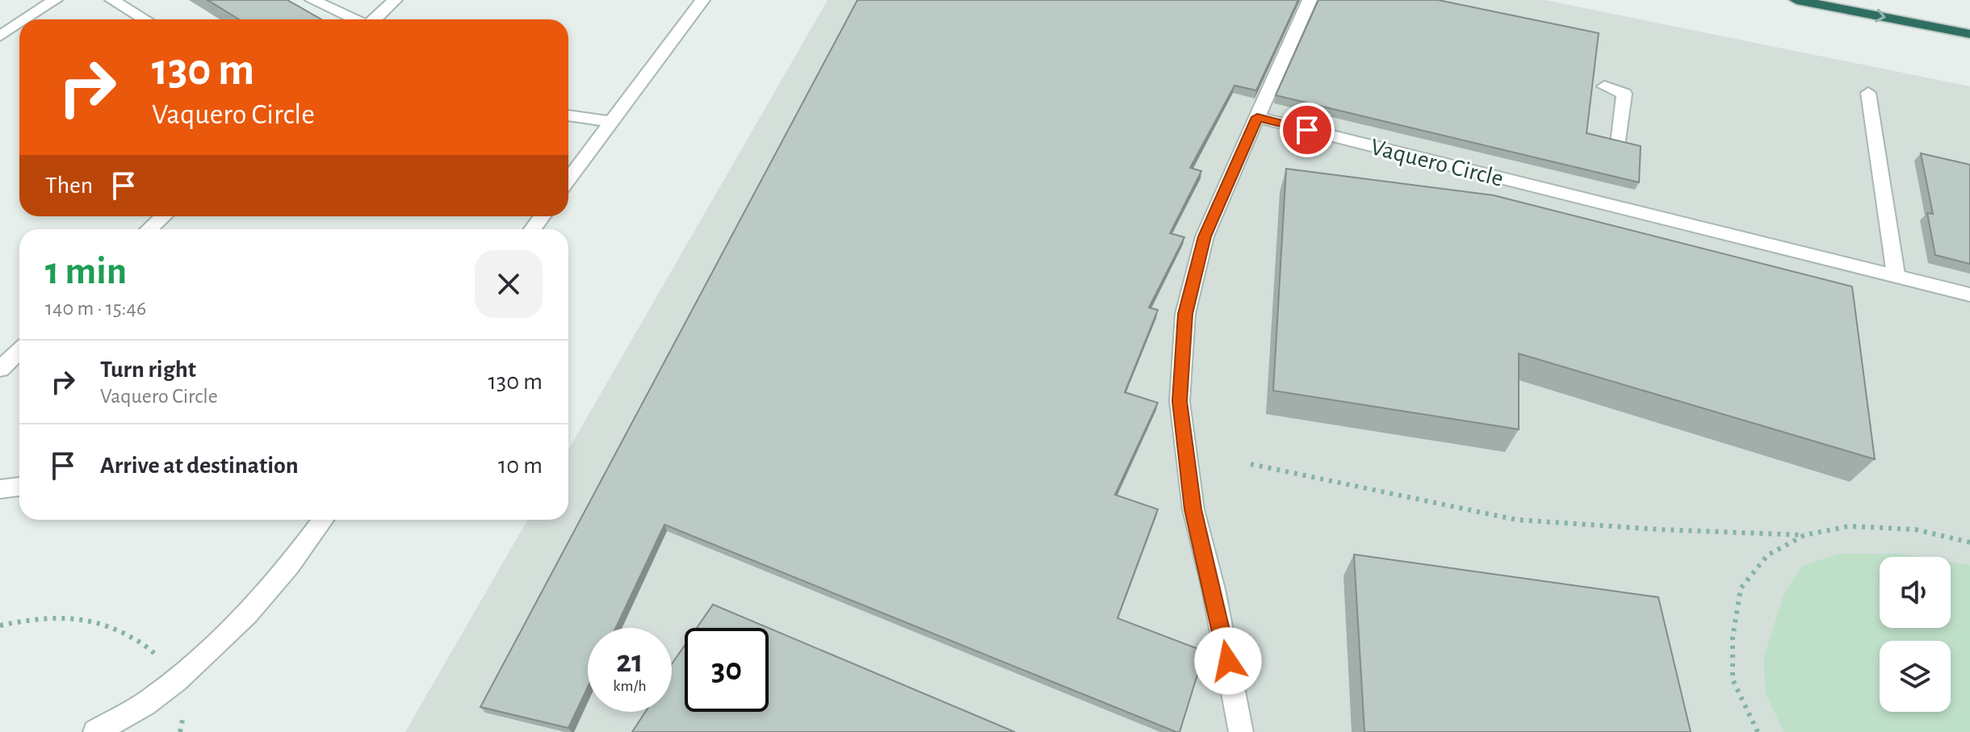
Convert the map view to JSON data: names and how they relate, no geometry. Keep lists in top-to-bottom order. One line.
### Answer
{"streets":{"street":["Vaquero Circle"]},"page":{"turn":["130 m","Vaquero Circle"],"then":"Then","heading":["1 min","140 m · 15:46"],"list":[{"name":"Turn right","note":"Vaquero Circle","value":"130 m"},{"name":"Arrive at destination","value":"10 m"}],"speed":"21 km/h","limit":"30"}}
